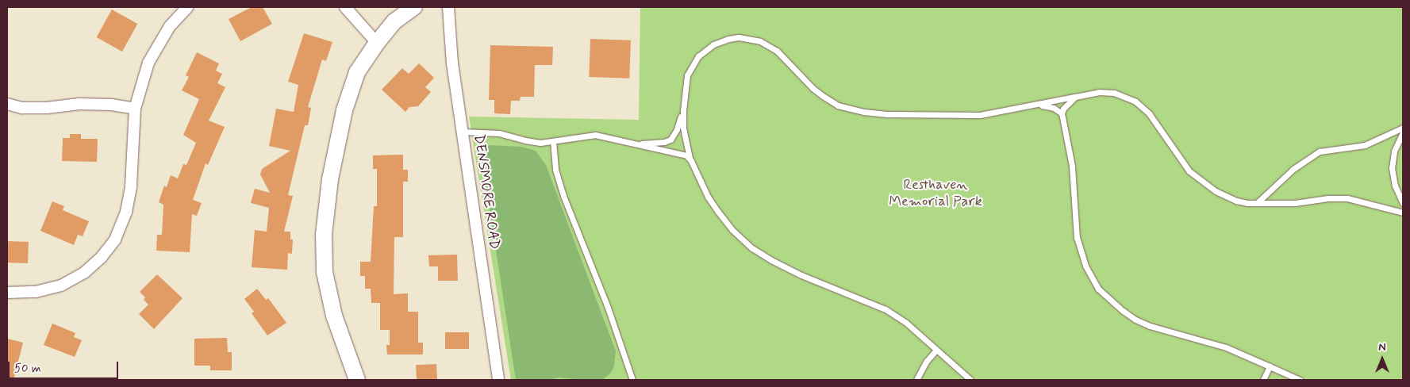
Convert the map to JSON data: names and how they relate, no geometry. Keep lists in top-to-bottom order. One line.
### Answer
{"streets":{"street":["DENSMORE ROAD"]},"parks":["Resthaven Memorial Park"],"scale_bar":"50 m","north":"top"}
